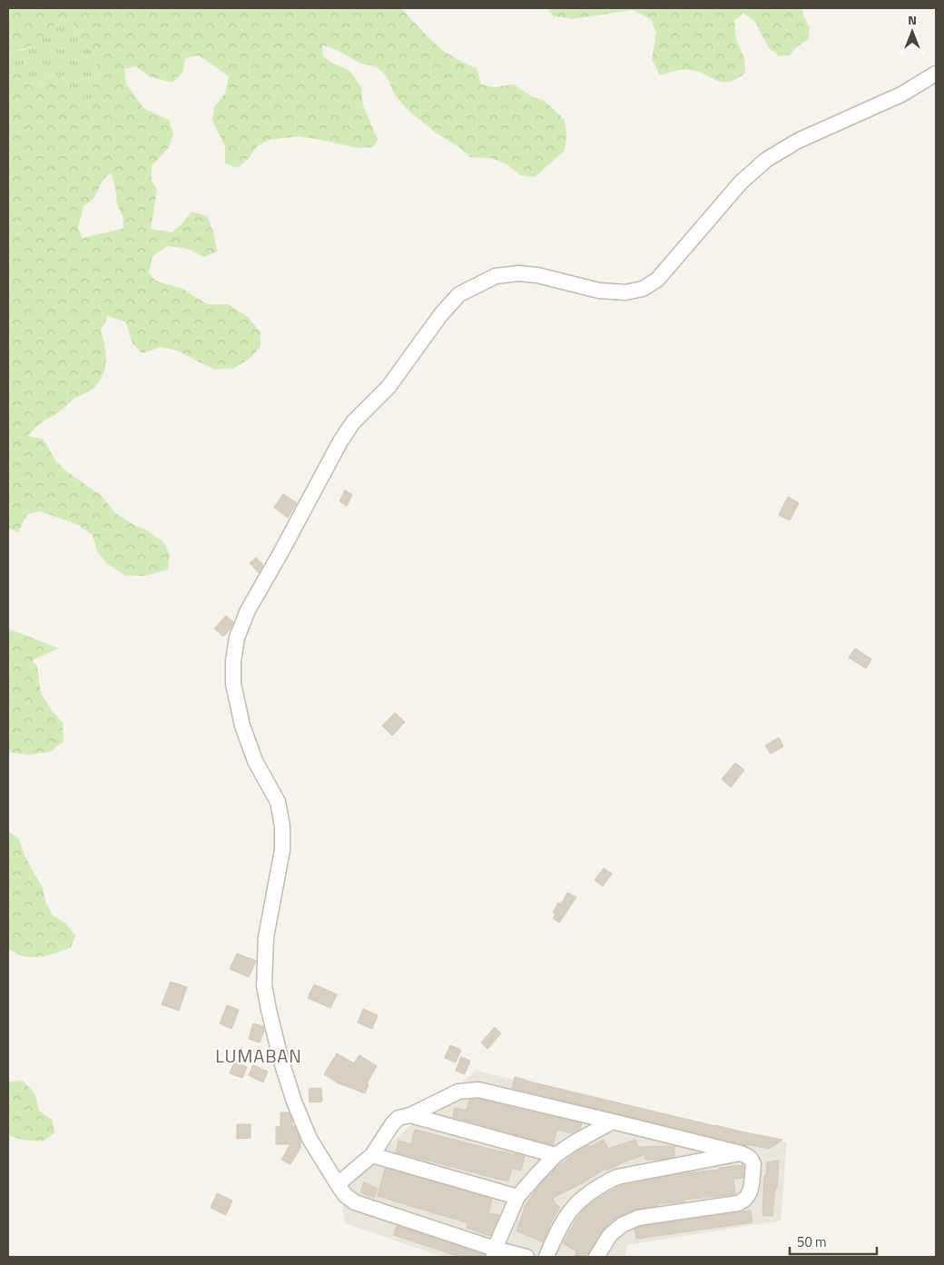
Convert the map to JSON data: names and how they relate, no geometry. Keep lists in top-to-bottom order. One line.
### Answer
{"districts":["LUMABAN"],"scale_bar":"50 m","north":"top"}
